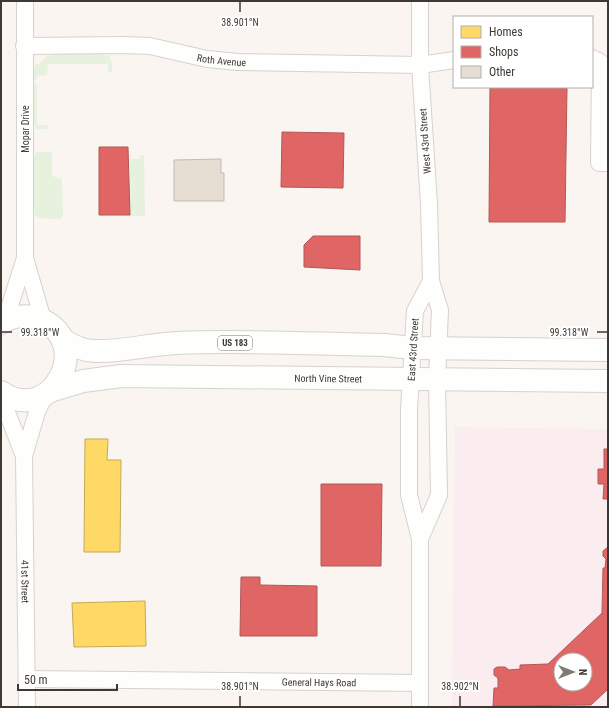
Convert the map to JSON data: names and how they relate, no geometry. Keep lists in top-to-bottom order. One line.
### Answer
{"streets":{"highway":["US 183","North Vine Street"],"street":["Roth Avenue","Mopar Drive","West 43rd Street","East 43rd Street","41st Street","General Hays Road"]},"crossings":[["Roth Avenue","Mopar Drive"],["Roth Avenue","West 43rd Street"],["West 43rd Street","East 43rd Street"],["US 183","East 43rd Street"],["East 43rd Street","North Vine Street"],["East 43rd Street","General Hays Road"],["North Vine Street","41st Street"],["41st Street","General Hays Road"]],"legend":["Homes","Shops","Other"],"scale_bar":"50 m","north":"right","coordinates":["38.901°N","99.318°W","38.902°N"]}
